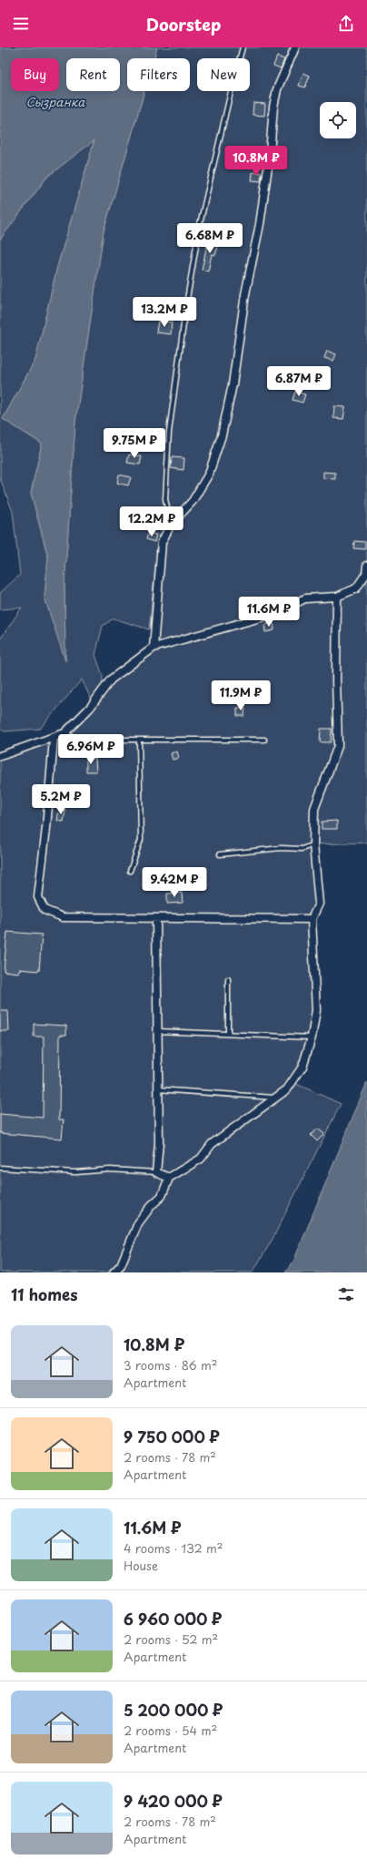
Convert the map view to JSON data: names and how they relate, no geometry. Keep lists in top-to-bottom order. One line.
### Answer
{"water":["Сызранка"],"page":{"header":"Doorstep","chip":["Buy","Rent","Filters","New"],"price":["10.8M ₽","6.68M ₽","13.2M ₽","6.87M ₽","9.75M ₽","12.2M ₽","11.6M ₽","11.9M ₽","6.96M ₽","5.2M ₽","9.42M ₽"],"heading":"11 homes","list":[{"name":"10.8M ₽","note":"3 rooms · 86 m² · Apartment"},{"name":"9 750 000 ₽","note":"2 rooms · 78 m² · Apartment"},{"name":"11.6M ₽","note":"4 rooms · 132 m² · House"},{"name":"6 960 000 ₽","note":"2 rooms · 52 m² · Apartment"},{"name":"5 200 000 ₽","note":"2 rooms · 54 m² · Apartment"},{"name":"9 420 000 ₽","note":"2 rooms · 78 m² · Apartment"}]}}
